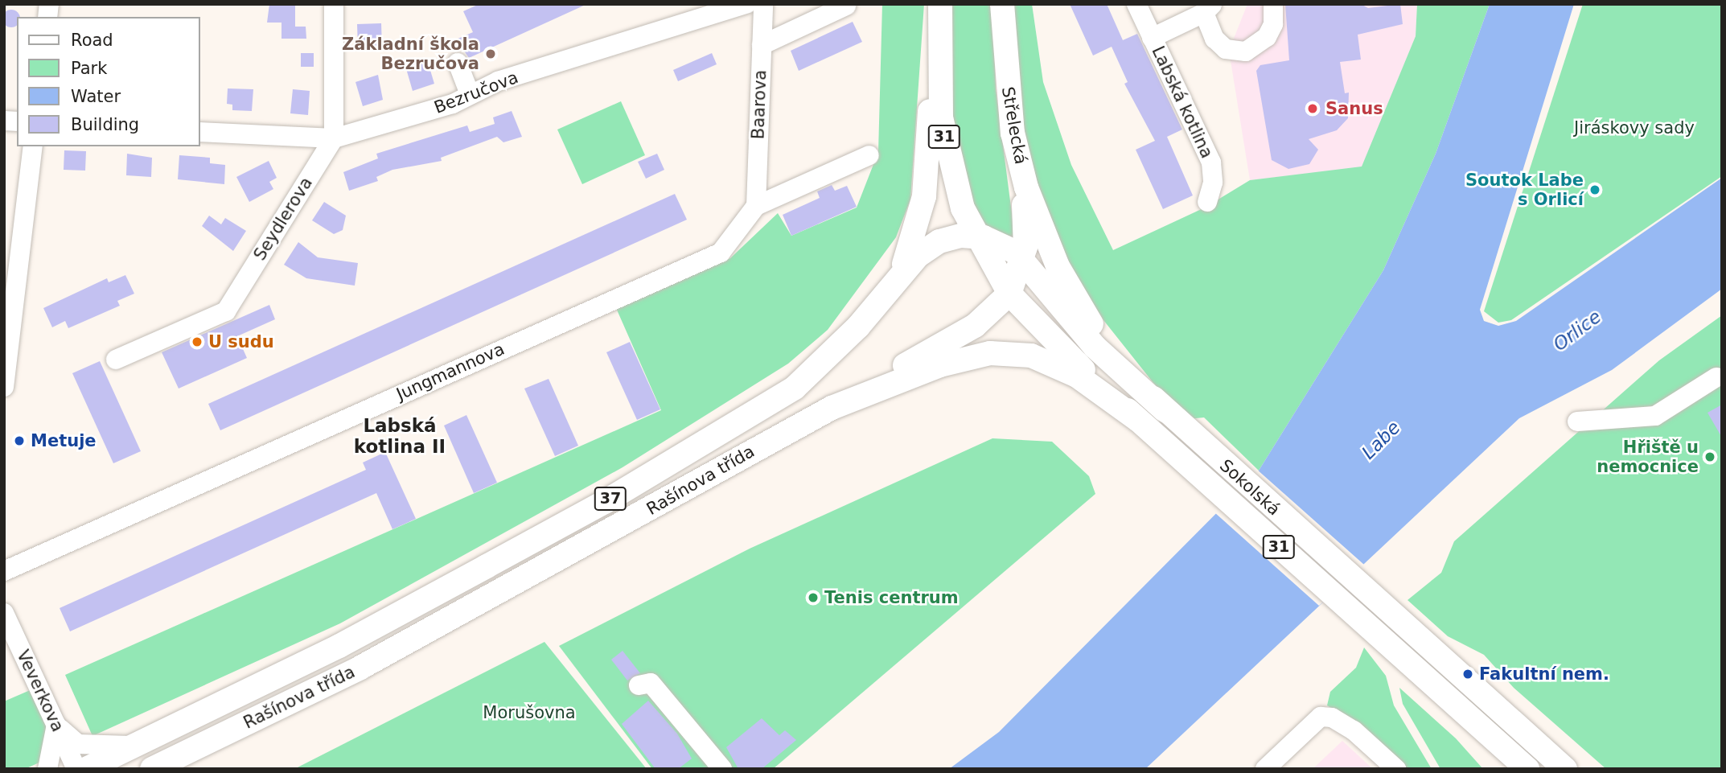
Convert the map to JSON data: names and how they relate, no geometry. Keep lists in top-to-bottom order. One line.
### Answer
{"streets":{"main road":["Střelecká","31","Rašínova třída","Sokolská","37"],"street":["Bezručova","Labská kotlina","Baarova","Seydlerova","Jungmannova","Veverkova"]},"crossings":[["Bezručova","Seydlerova"],["Baarova","Jungmannova"],["Střelecká","Sokolská"],["31","Sokolská"],["Rašínova třída","Sokolská"],["Rašínova třída","Veverkova"]],"districts":["Labská kotlina II"],"water":["Orlice","Labe"],"parks":["Jiráskovy sady","Morušovna"],"places":["Základní škola Bezručova","Sanus","Soutok Labe s Orlicí","U sudu","Metuje","Hřiště u nemocnice","Tenis centrum","Fakultní nem."],"legend":["Road","Park","Water","Building"]}
